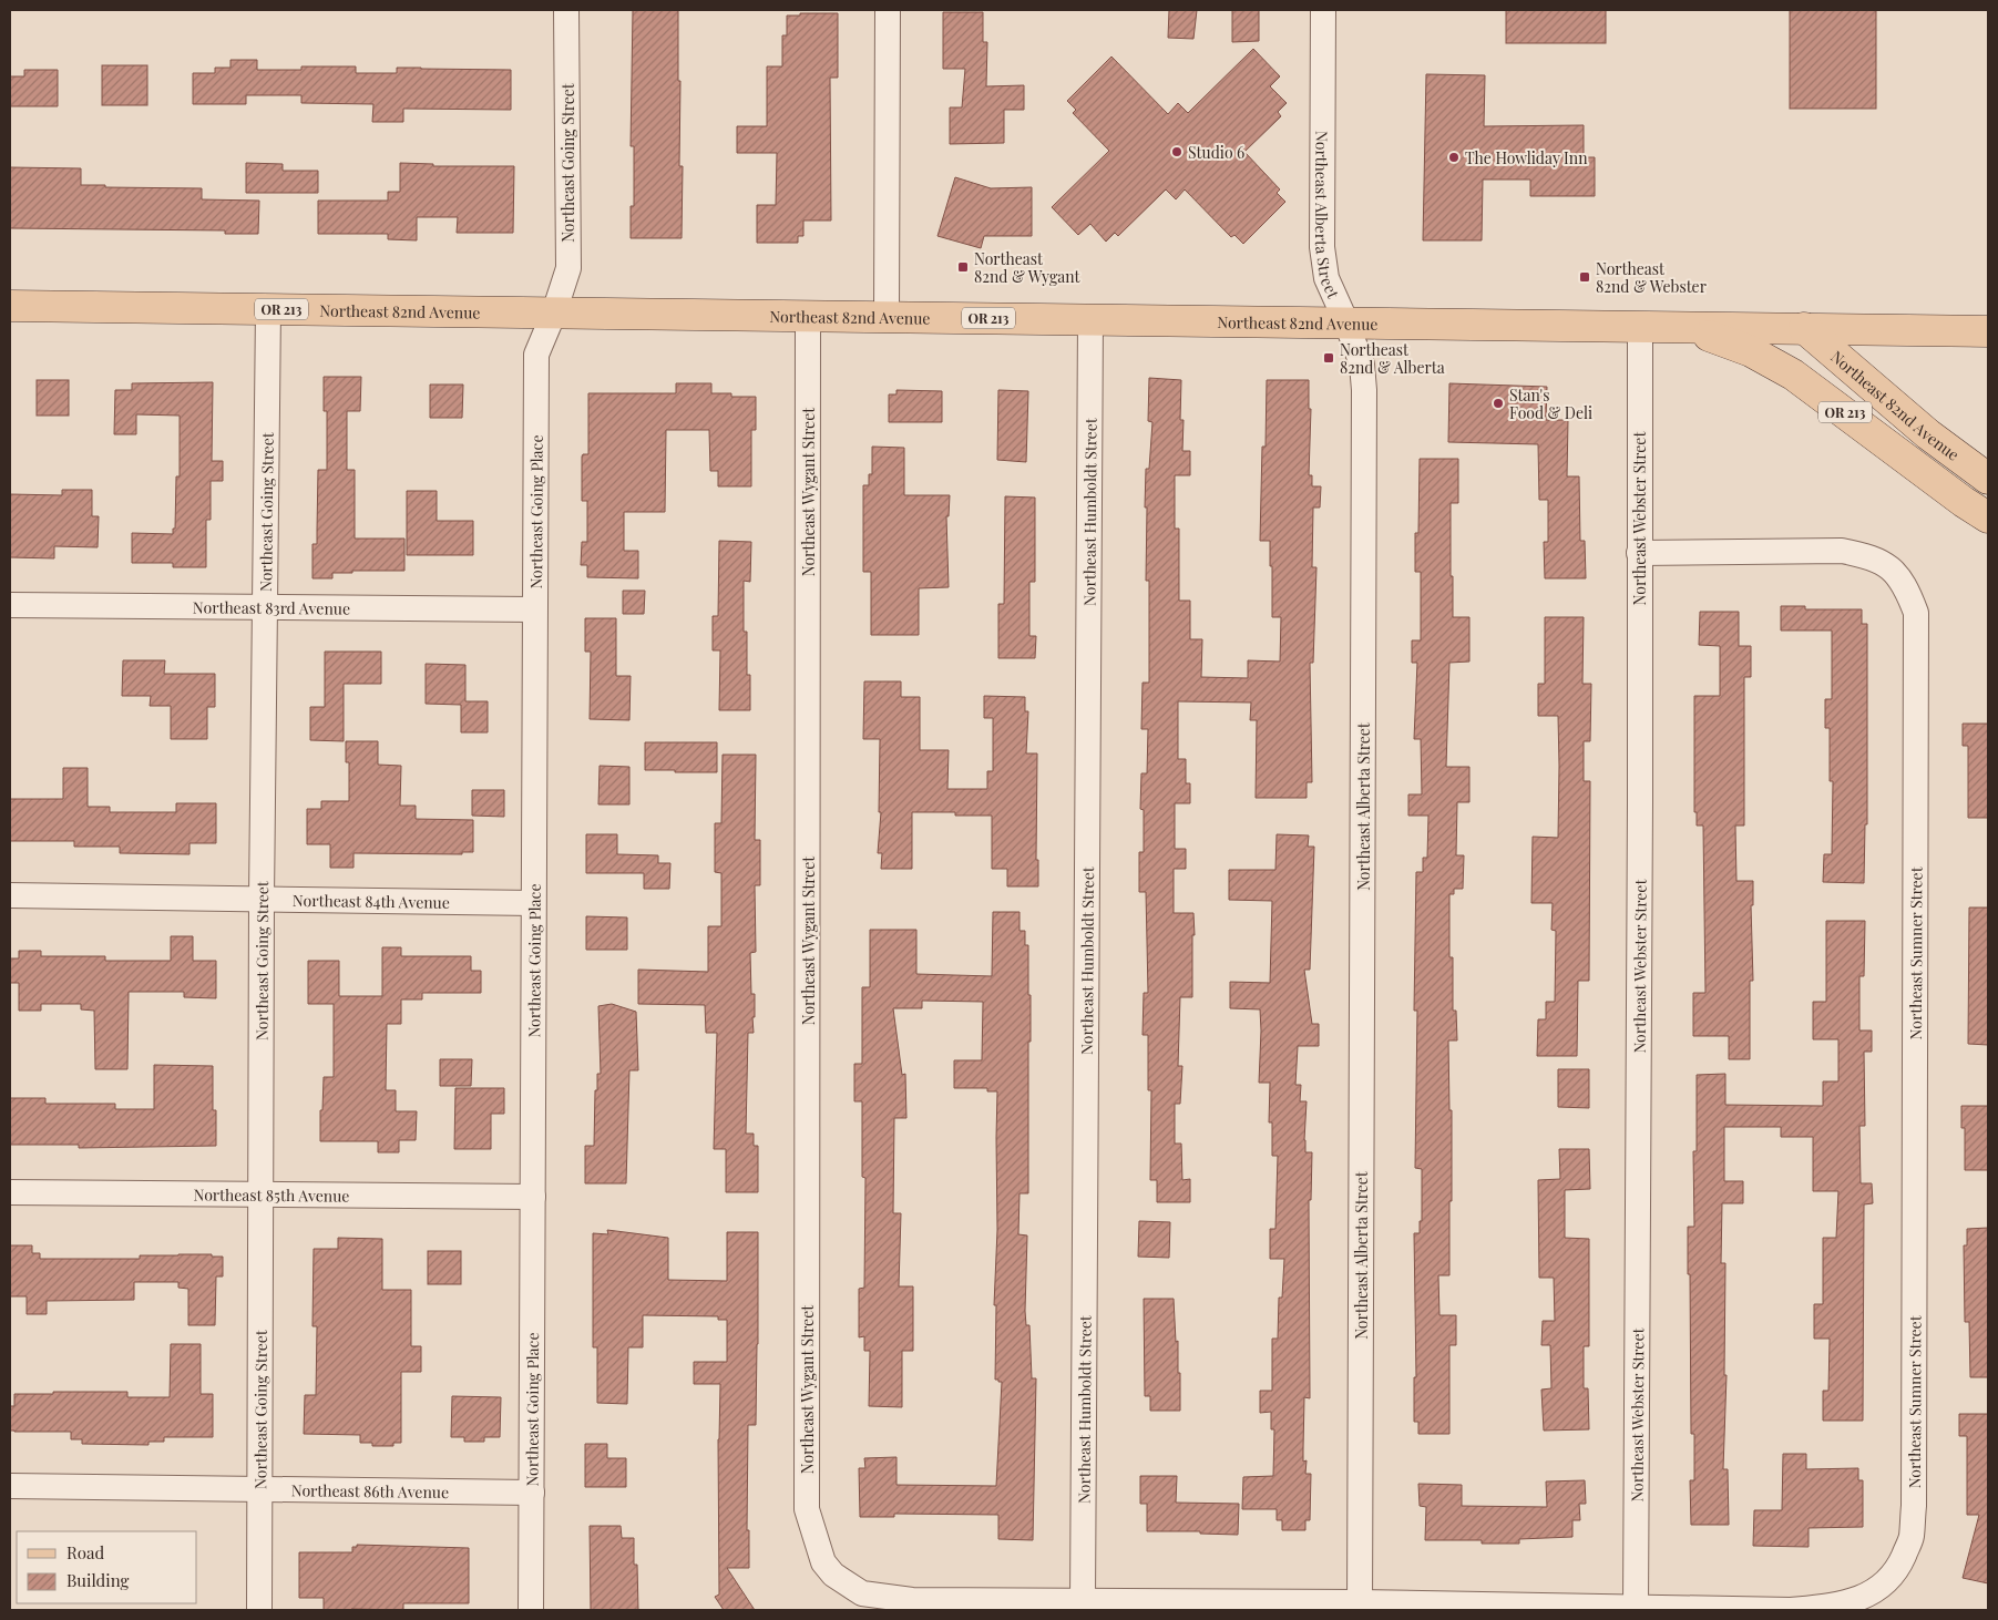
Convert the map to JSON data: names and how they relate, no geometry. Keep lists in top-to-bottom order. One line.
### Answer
{"streets":{"main road":["OR 213","Northeast 82nd Avenue"],"street":["Northeast Going Street","Northeast Alberta Street","Northeast Wygant Street","Northeast Going Place","Northeast Humboldt Street","Northeast Webster Street","Northeast 83rd Avenue","Northeast 84th Avenue","Northeast Sumner Street","Northeast 85th Avenue","Northeast 86th Avenue"]},"crossings":[["Northeast Going Street","Northeast 82nd Avenue"],["Northeast Going Street","Northeast Going Place"],["Northeast Going Street","Northeast 83rd Avenue"],["Northeast Going Street","Northeast 84th Avenue"],["Northeast Going Street","Northeast 85th Avenue"],["Northeast Going Street","Northeast 86th Avenue"],["Northeast Alberta Street","Northeast 82nd Avenue"],["Northeast 82nd Avenue","Northeast Wygant Street"],["Northeast 82nd Avenue","Northeast Going Place"],["Northeast 82nd Avenue","Northeast Humboldt Street"],["Northeast 82nd Avenue","Northeast Webster Street"],["Northeast Wygant Street","Northeast Humboldt Street"],["Northeast Going Place","Northeast 83rd Avenue"],["Northeast Going Place","Northeast 84th Avenue"],["Northeast Going Place","Northeast 85th Avenue"],["Northeast Going Place","Northeast 86th Avenue"],["Northeast Webster Street","Northeast Sumner Street"]],"places":{"other":["Studio 6","The Howliday Inn","Stan's Food & Deli"],"transit":["Northeast 82nd & Wygant","Northeast 82nd & Webster","Northeast 82nd & Alberta"]},"legend":["Road","Building"]}
